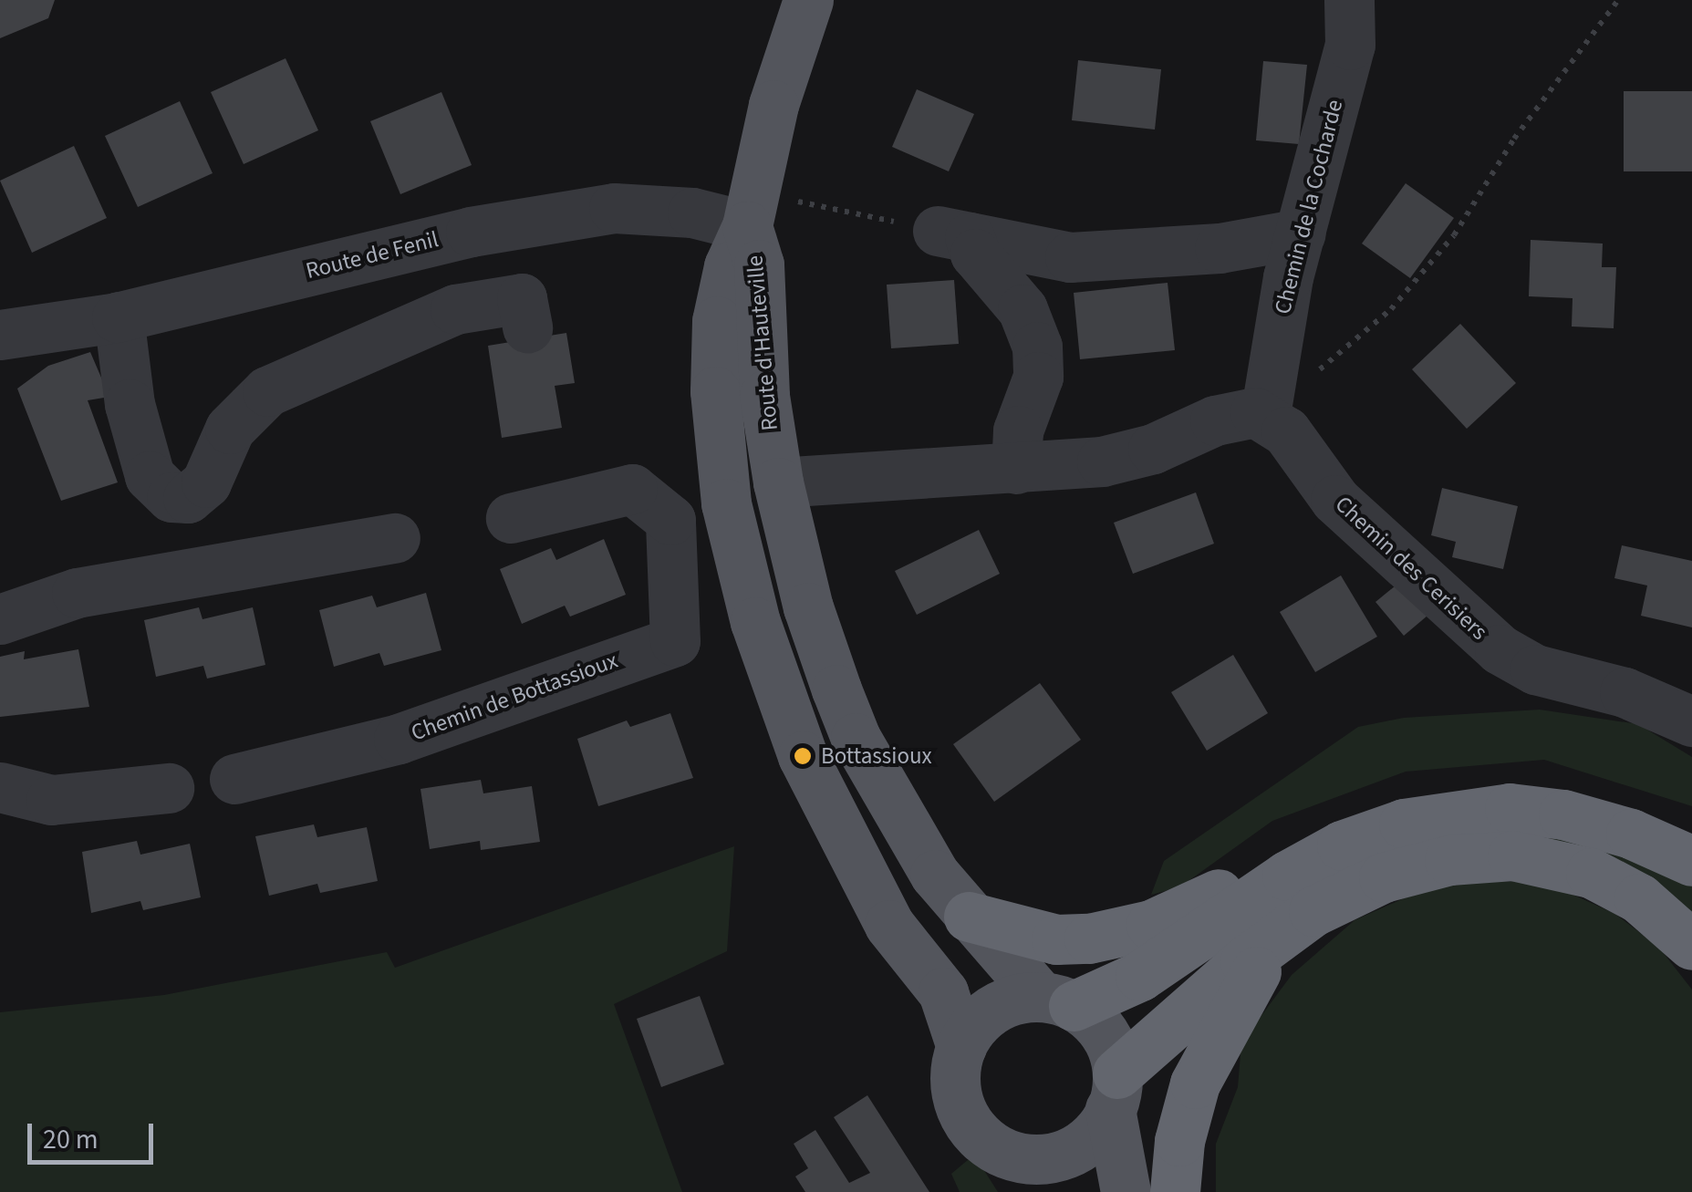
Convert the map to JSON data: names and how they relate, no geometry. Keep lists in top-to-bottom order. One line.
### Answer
{"streets":{"main road":["Route d'Hauteville"],"street":["Chemin de la Cocharde","Route de Fenil","Chemin des Cerisiers","Chemin de Bottassioux"]},"crossings":[["Chemin de la Cocharde","Chemin des Cerisiers"],["Route de Fenil","Route d'Hauteville"]],"places":["Bottassioux"],"scale_bar":"20 m"}
